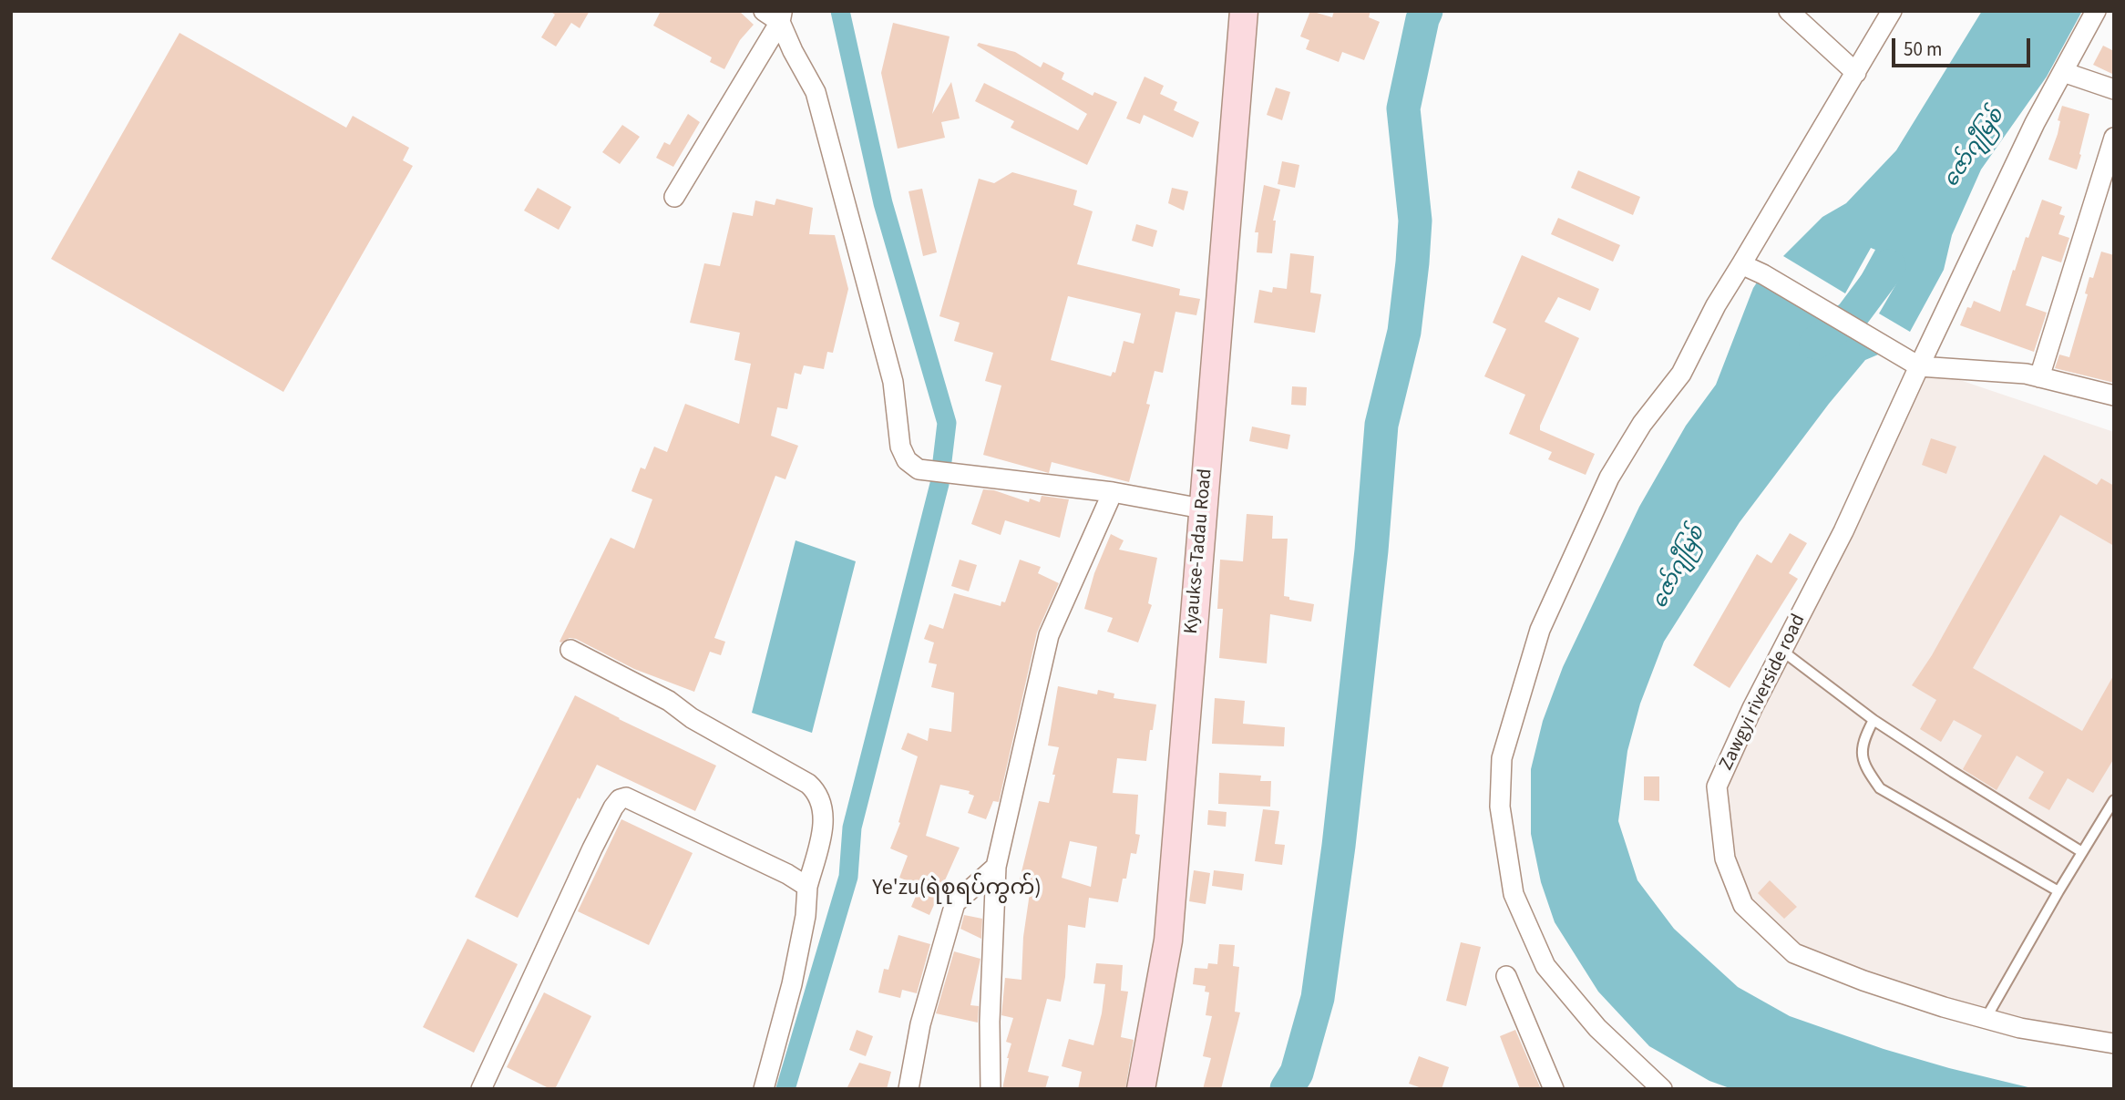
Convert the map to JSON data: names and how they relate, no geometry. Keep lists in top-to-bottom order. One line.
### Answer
{"streets":{"main road":["Kyaukse-Tadau Road"],"street":["Zawgyi riverside road"]},"districts":["Ye'zu(ရဲစုရပ်ကွက်)"],"water":["ဇော်ဂျီမြစ်"],"scale_bar":"50 m"}
